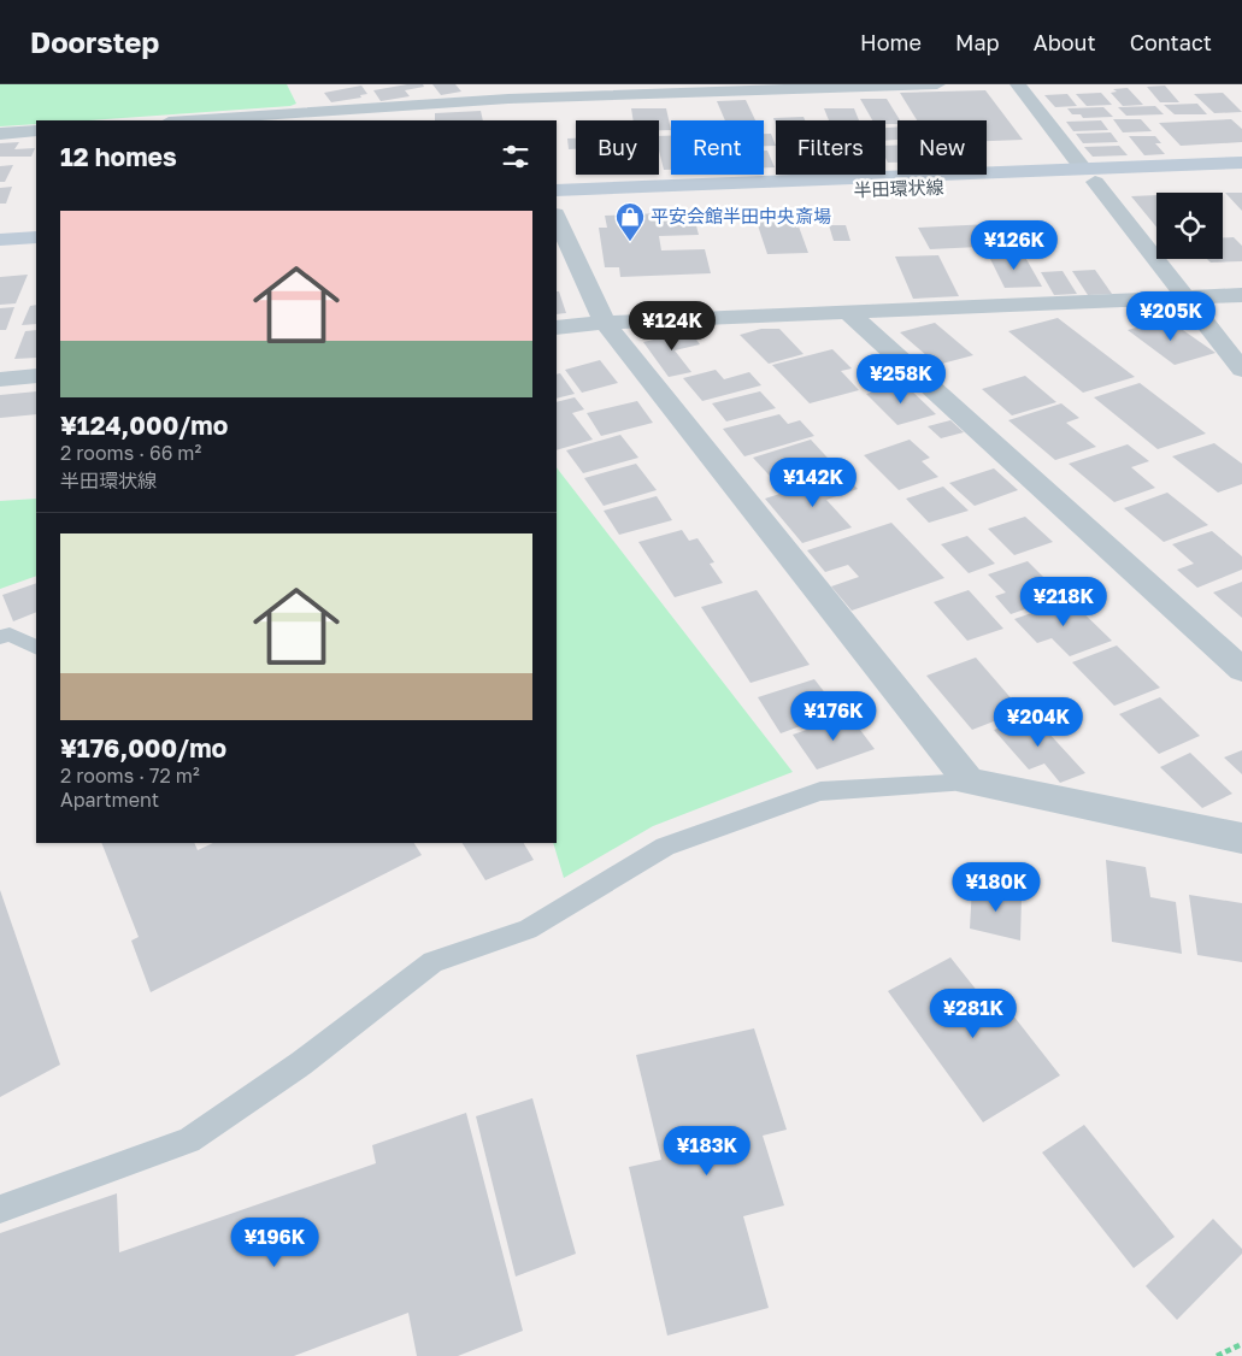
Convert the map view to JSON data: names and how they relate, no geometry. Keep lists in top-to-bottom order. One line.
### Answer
{"streets":{"main road":["半田環状線"]},"places":{"shop":["平安会館半田中央斎場"]},"page":{"header":"Doorstep","nav":["Home","Map","About","Contact"],"chip":["Buy","Rent","Filters","New"],"heading":"12 homes","list":[{"name":"¥124,000/mo","note":"2 rooms · 66 m² · 半田環状線"},{"name":"¥176,000/mo","note":"2 rooms · 72 m² · Apartment"}],"price":["¥126K","¥205K","¥124K","¥258K","¥142K","¥218K","¥176K","¥204K","¥180K","¥281K","¥183K","¥196K"]}}
